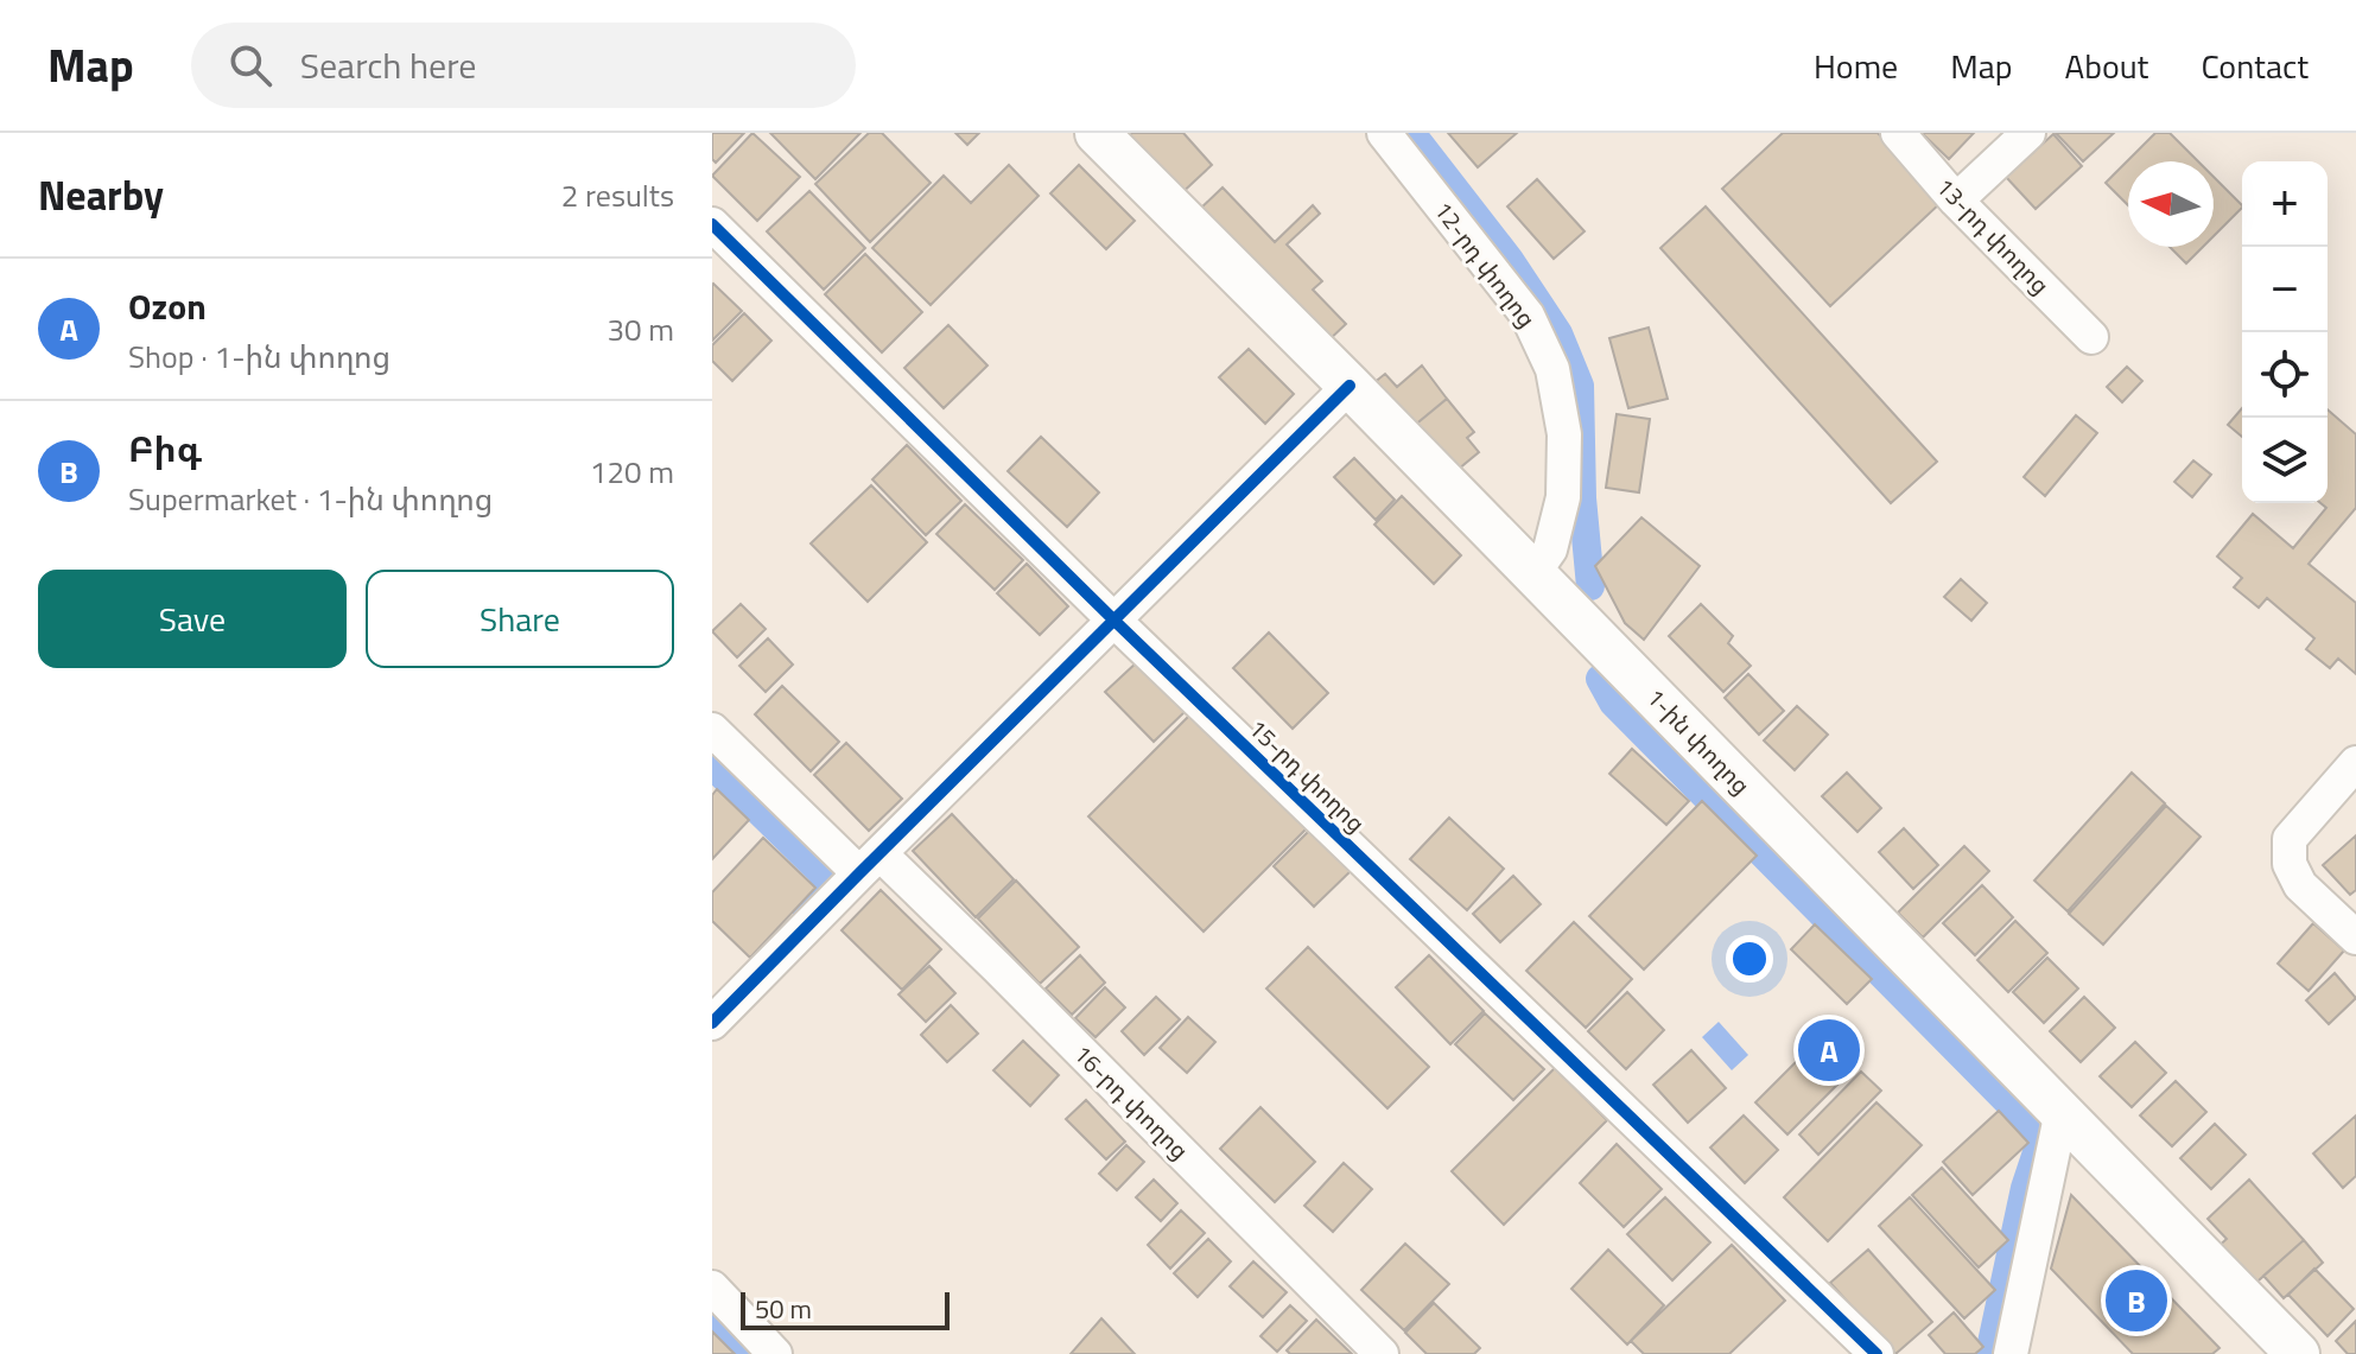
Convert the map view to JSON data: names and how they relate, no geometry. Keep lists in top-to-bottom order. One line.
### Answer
{"streets":{"main road":["1-ին փողոց"],"street":["13-րդ փողոց","12-րդ փողոց","15-րդ փողոց","16-րդ փողոց"]},"crossings":[["12-րդ փողոց","1-ին փողոց"]],"scale_bar":"50 m","north":"left","page":{"header":"Map","search":"Search here","nav":["Home","Map","About","Contact"],"heading":["Nearby","2 results"],"map_buttons":["+","−"],"list":[{"mark":"A","name":"Ozon","note":"Shop · 1-ին փողոց","value":"30 m"},{"mark":"B","name":"Բիգ","note":"Supermarket · 1-ին փողոց","value":"120 m"}],"buttons":["Save","Share"],"pins":["A","B"],"scale":"50 m"}}
